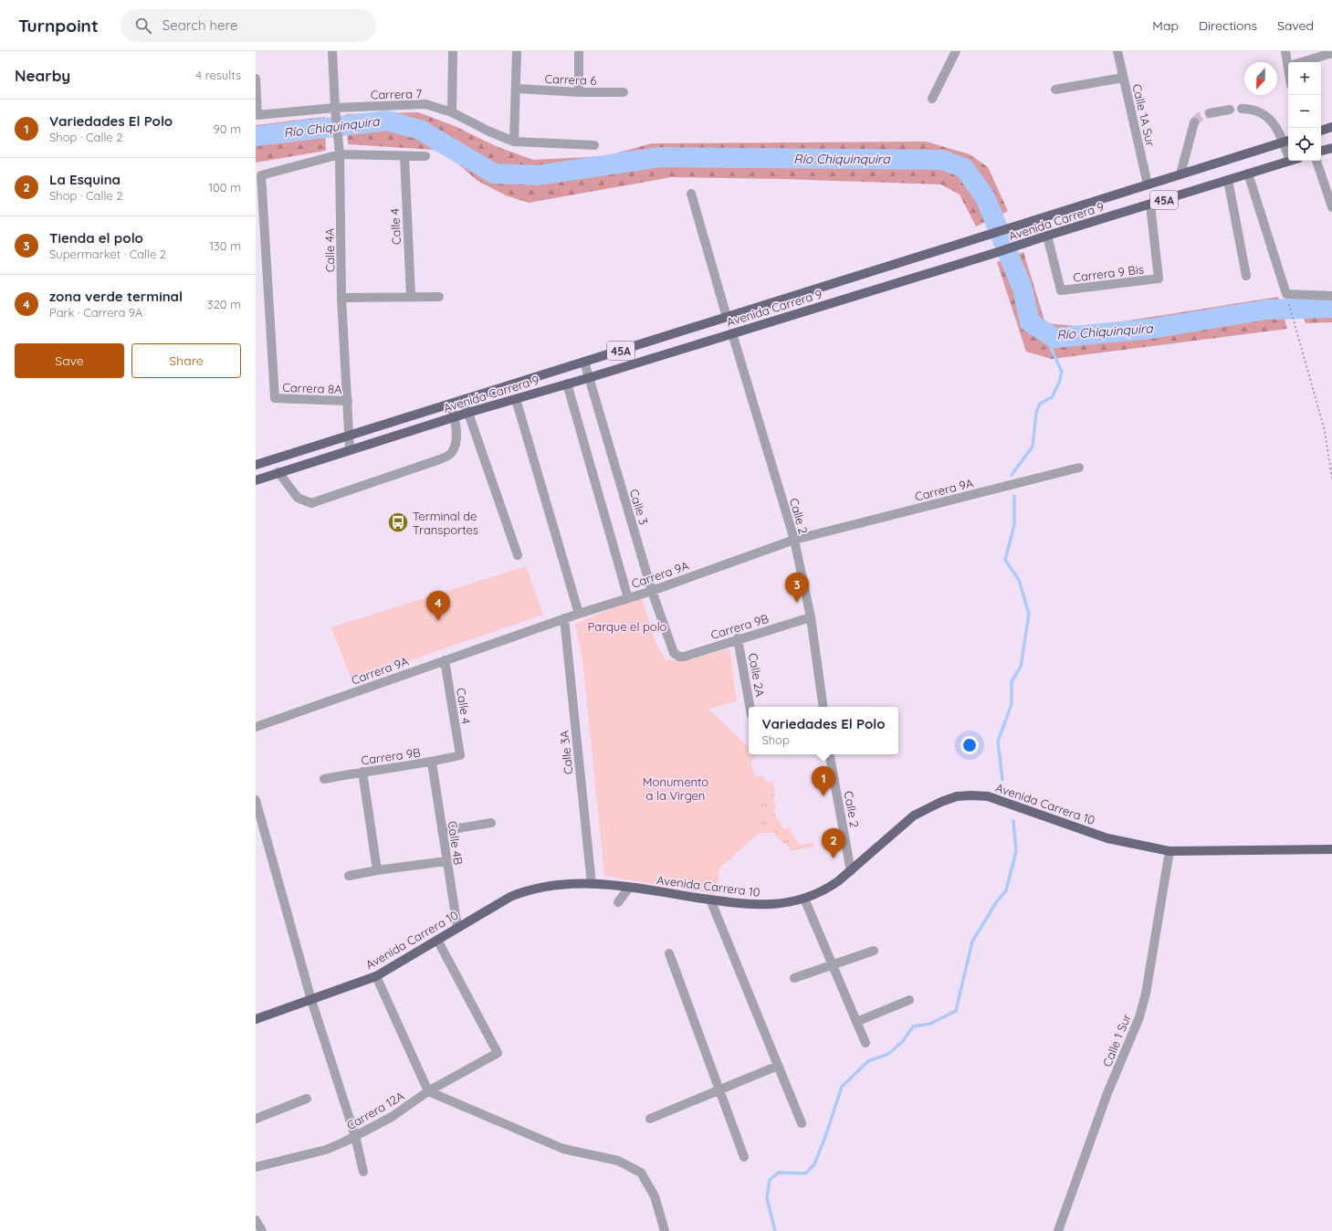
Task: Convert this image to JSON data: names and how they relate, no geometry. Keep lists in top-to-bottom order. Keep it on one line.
{"streets":{"main road":["45A","Avenida Carrera 9","Avenida Carrera 10"],"street":["Carrera 6","Carrera 7","Calle 1A Sur","Calle 4","Calle 4A","Carrera 9 Bis","Carrera 8A","Carrera 9A","Calle 3","Calle 2","Carrera 9B","Calle 2A","Calle 3A","Calle 4B","Calle 1 Sur","Carrera 12A"]},"crossings":[["Carrera 7","Calle 4A"],["Calle 1A Sur","Avenida Carrera 9"],["Avenida Carrera 9","Calle 4A"],["Avenida Carrera 9","Carrera 9 Bis"],["Avenida Carrera 9","Calle 3"],["Avenida Carrera 9","Calle 2"],["Calle 4","Carrera 9A"],["Calle 4","Carrera 9B"],["Calle 4A","Carrera 8A"],["Carrera 9A","Calle 3"],["Carrera 9A","Calle 2"],["Carrera 9A","Calle 3A"],["Calle 3","Carrera 9B"],["Calle 2","Carrera 9B"],["Calle 2","Avenida Carrera 10"],["Carrera 9B","Calle 2A"],["Carrera 9B","Calle 4B"],["Calle 3A","Avenida Carrera 10"],["Avenida Carrera 10","Calle 4B"],["Avenida Carrera 10","Calle 1 Sur"],["Avenida Carrera 10","Carrera 12A"]],"water":["Río Chiquinquira"],"parks":["Parque el polo","Monumento a la Virgen"],"places":{"bus stop":["Terminal de Transportes"]},"north":"bottom","page":{"header":"Turnpoint","search":"Search here","nav":["Map","Directions","Saved"],"heading":["Nearby","4 results"],"map_buttons":["+","−"],"list":[{"mark":"1","name":"Variedades El Polo","note":"Shop · Calle 2","value":"90 m"},{"mark":"2","name":"La Esquina","note":"Shop · Calle 2","value":"100 m"},{"mark":"3","name":"Tienda el polo","note":"Supermarket · Calle 2","value":"130 m"},{"mark":"4","name":"zona verde terminal","note":"Park · Carrera 9A","value":"320 m"}],"buttons":["Save","Share"],"pins":["3","4","1","2"],"popup":["Variedades El Polo","Shop"]}}
